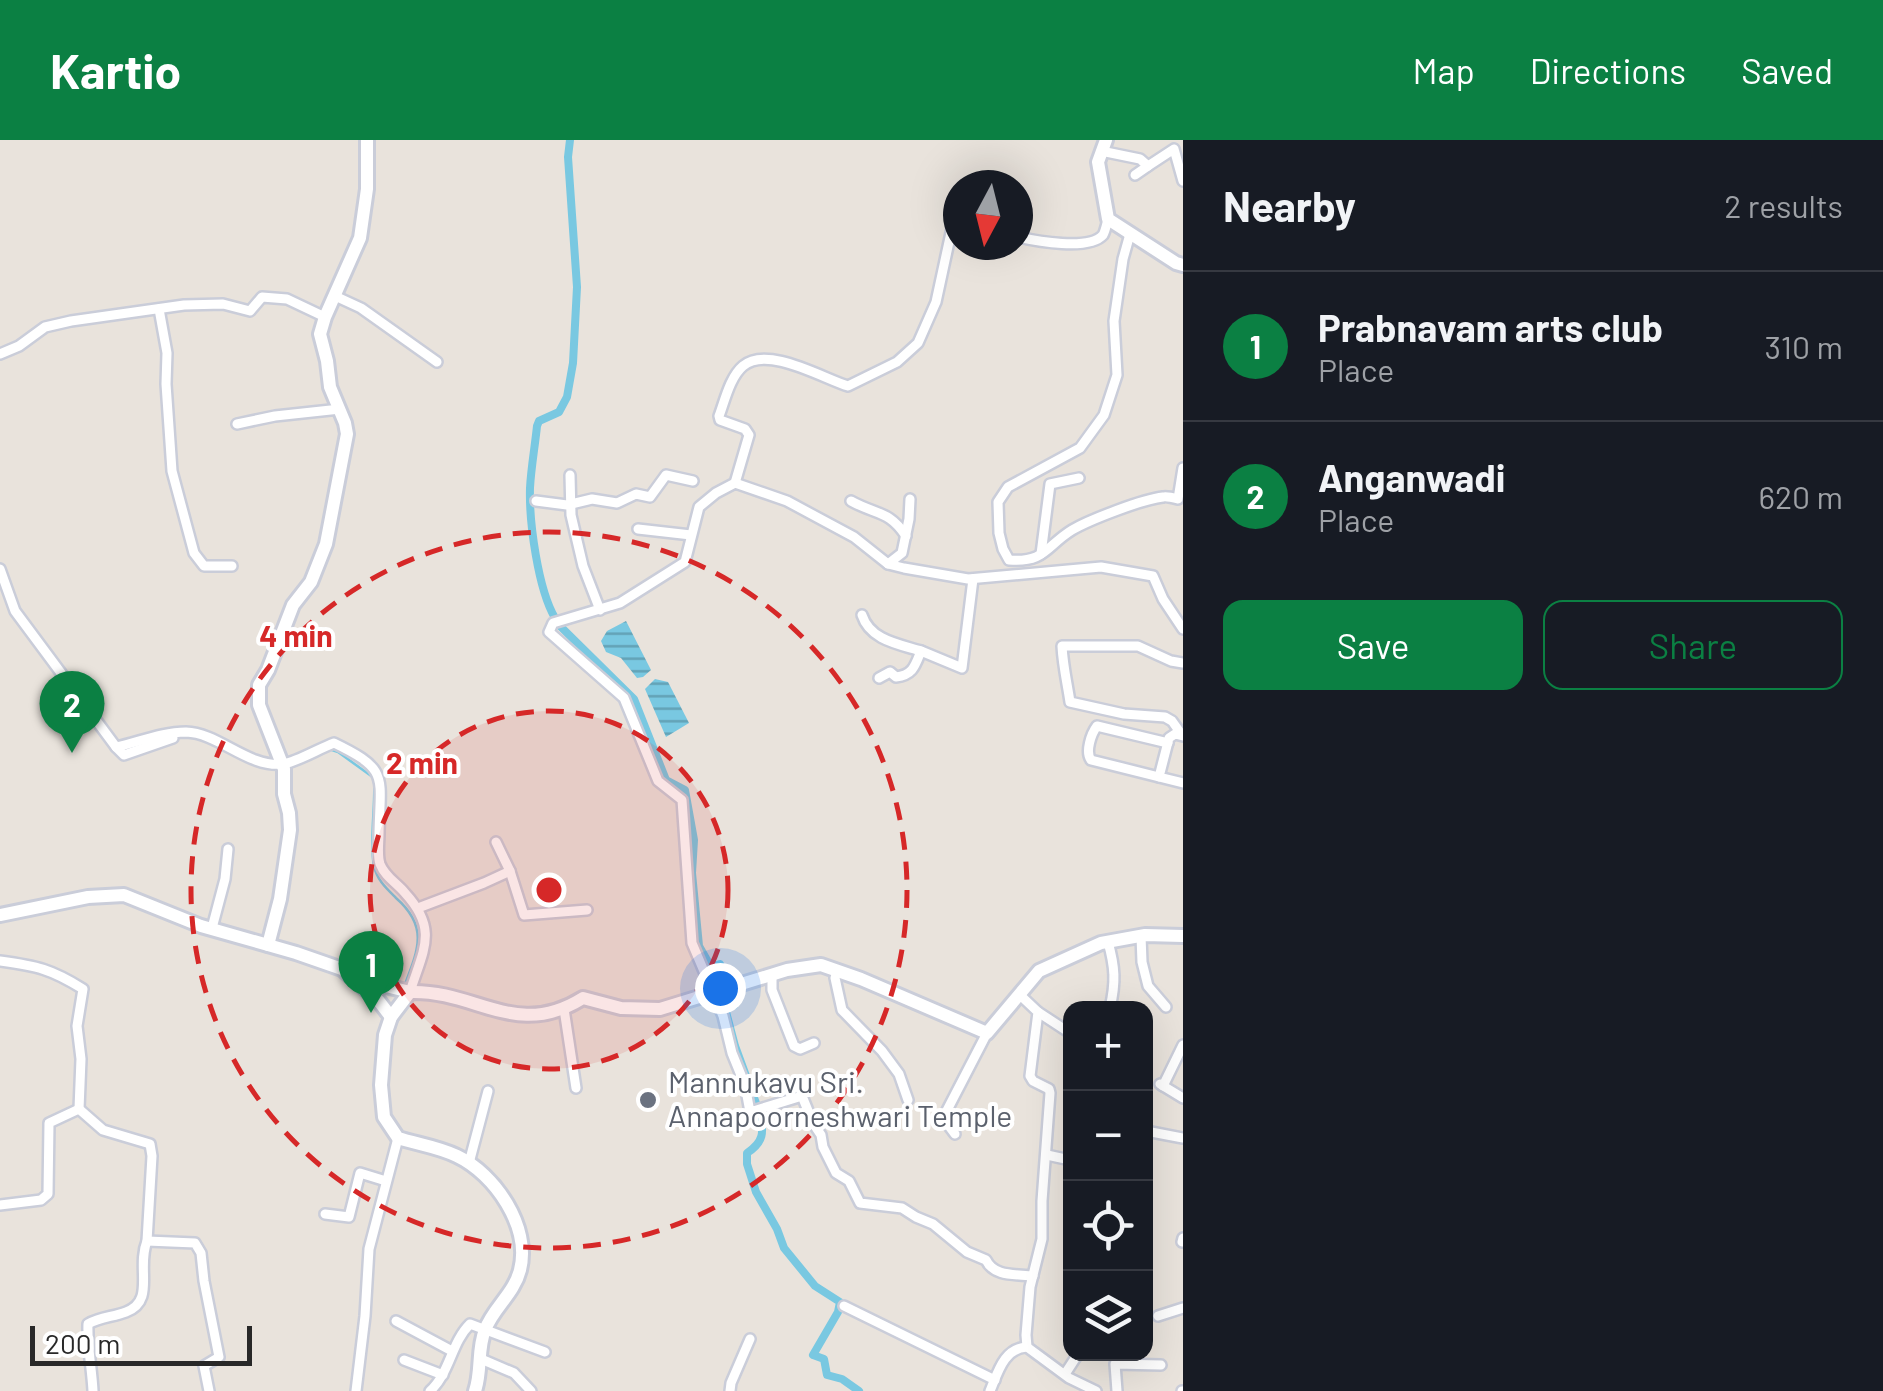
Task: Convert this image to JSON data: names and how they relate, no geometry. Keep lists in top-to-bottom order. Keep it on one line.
{"places":["Mannukavu Sri. Annapoorneshwari Temple"],"scale_bar":"200 m","north":"bottom","page":{"header":"Kartio","nav":["Map","Directions","Saved"],"heading":["Nearby","2 results"],"list":[{"mark":"1","name":"Prabnavam arts club","note":"Place","value":"310 m"},{"mark":"2","name":"Anganwadi","note":"Place","value":"620 m"}],"buttons":["Save","Share"],"pins":["2","1"],"map_buttons":["+","−"],"scale":"200 m"},"rings":["4 min","2 min"]}
